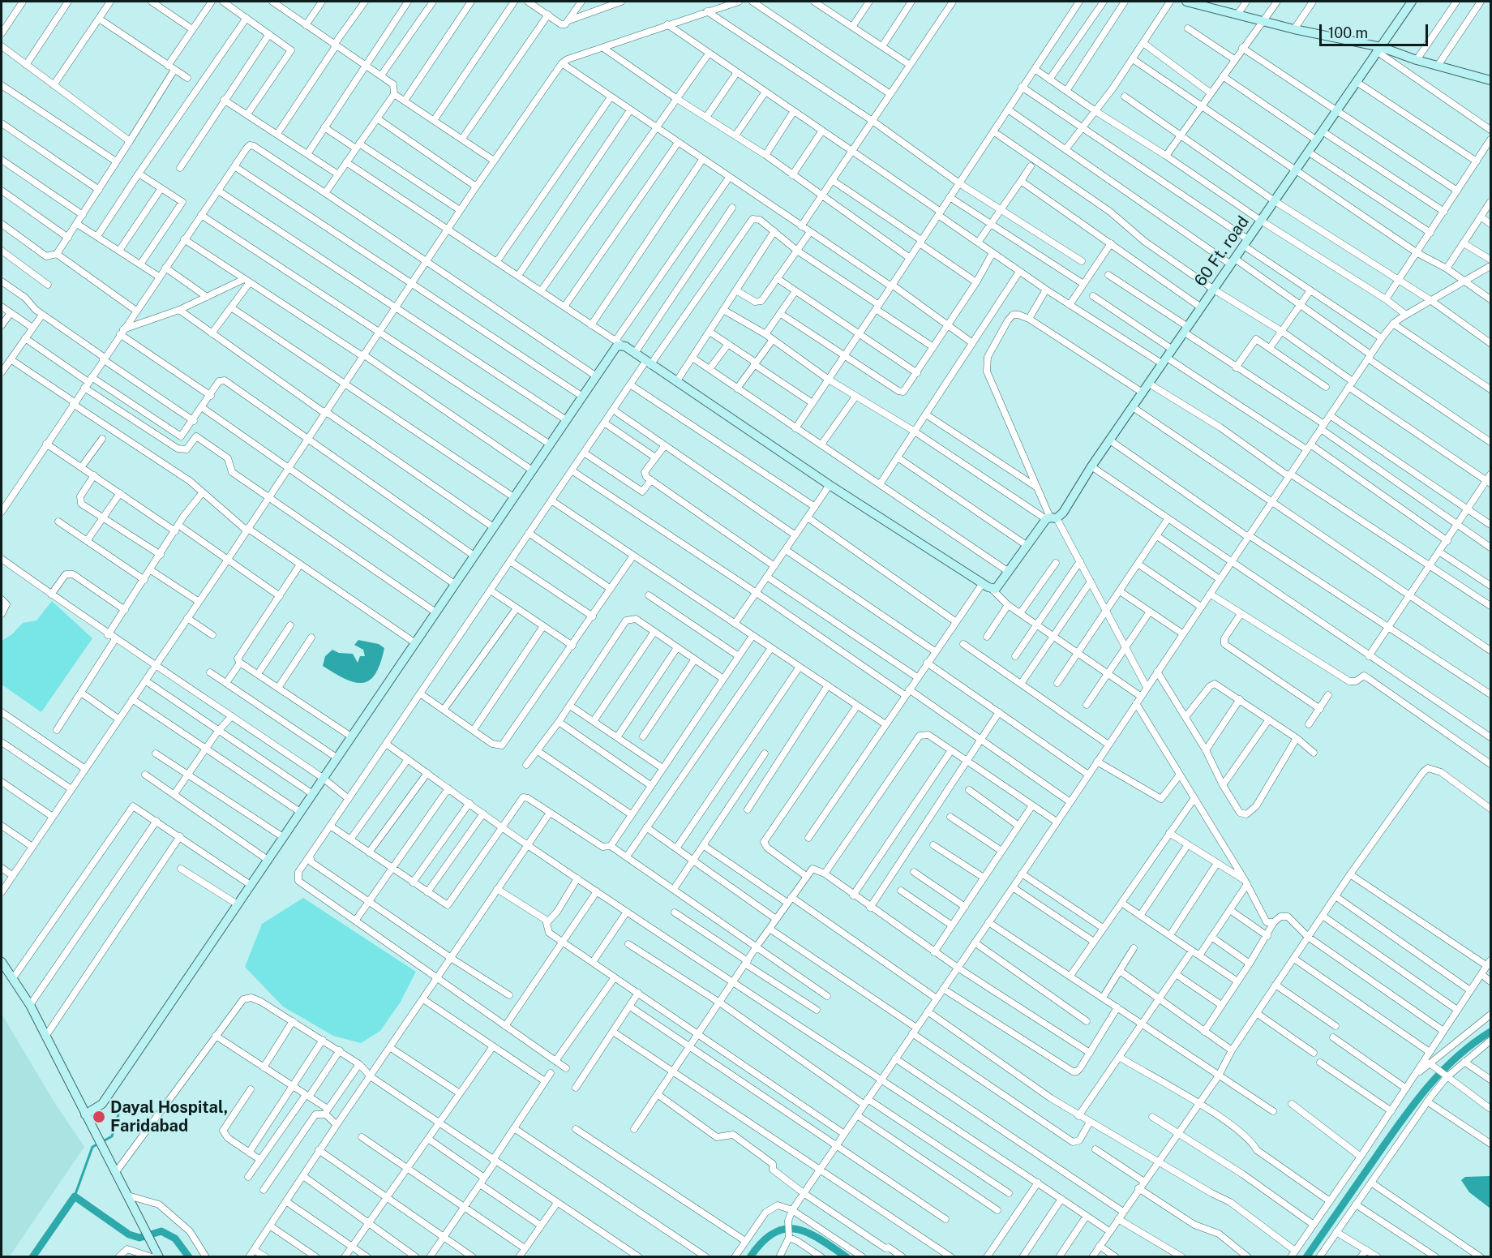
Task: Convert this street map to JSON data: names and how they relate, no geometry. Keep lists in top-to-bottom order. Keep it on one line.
{"streets":{"street":["60 Ft. road"]},"places":["Dayal Hospital, Faridabad"],"scale_bar":"100 m"}
